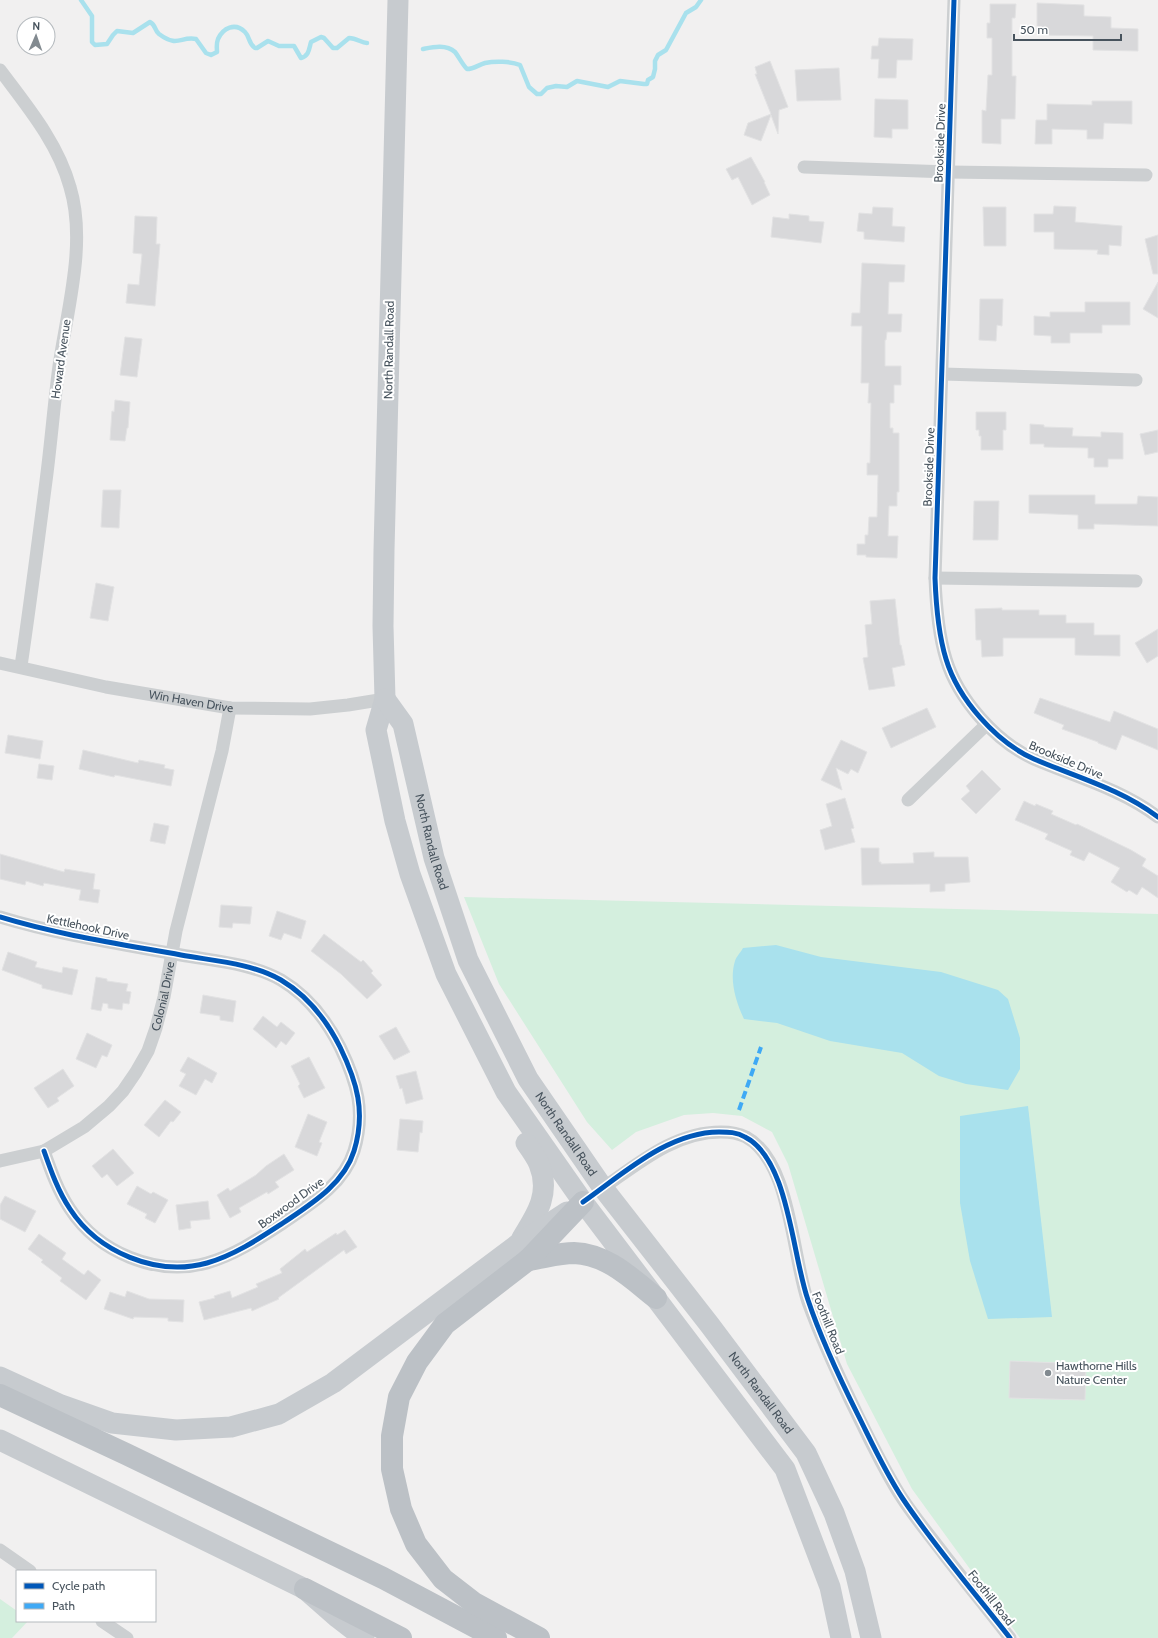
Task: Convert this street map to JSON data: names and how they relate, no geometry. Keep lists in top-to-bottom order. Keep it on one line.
{"streets":{"main road":["North Randall Road"],"street":["Brookside Drive","Howard Avenue","Win Haven Drive","Kettlehook Drive","Colonial Drive","Boxwood Drive","Foothill Road"]},"crossings":[["North Randall Road","Win Haven Drive"],["North Randall Road","Foothill Road"],["Howard Avenue","Win Haven Drive"],["Win Haven Drive","Colonial Drive"],["Kettlehook Drive","Colonial Drive"],["Kettlehook Drive","Boxwood Drive"],["Colonial Drive","Boxwood Drive"]],"places":["Hawthorne Hills Nature Center"],"legend":["Cycle path","Path"],"scale_bar":"50 m","north":"top"}
